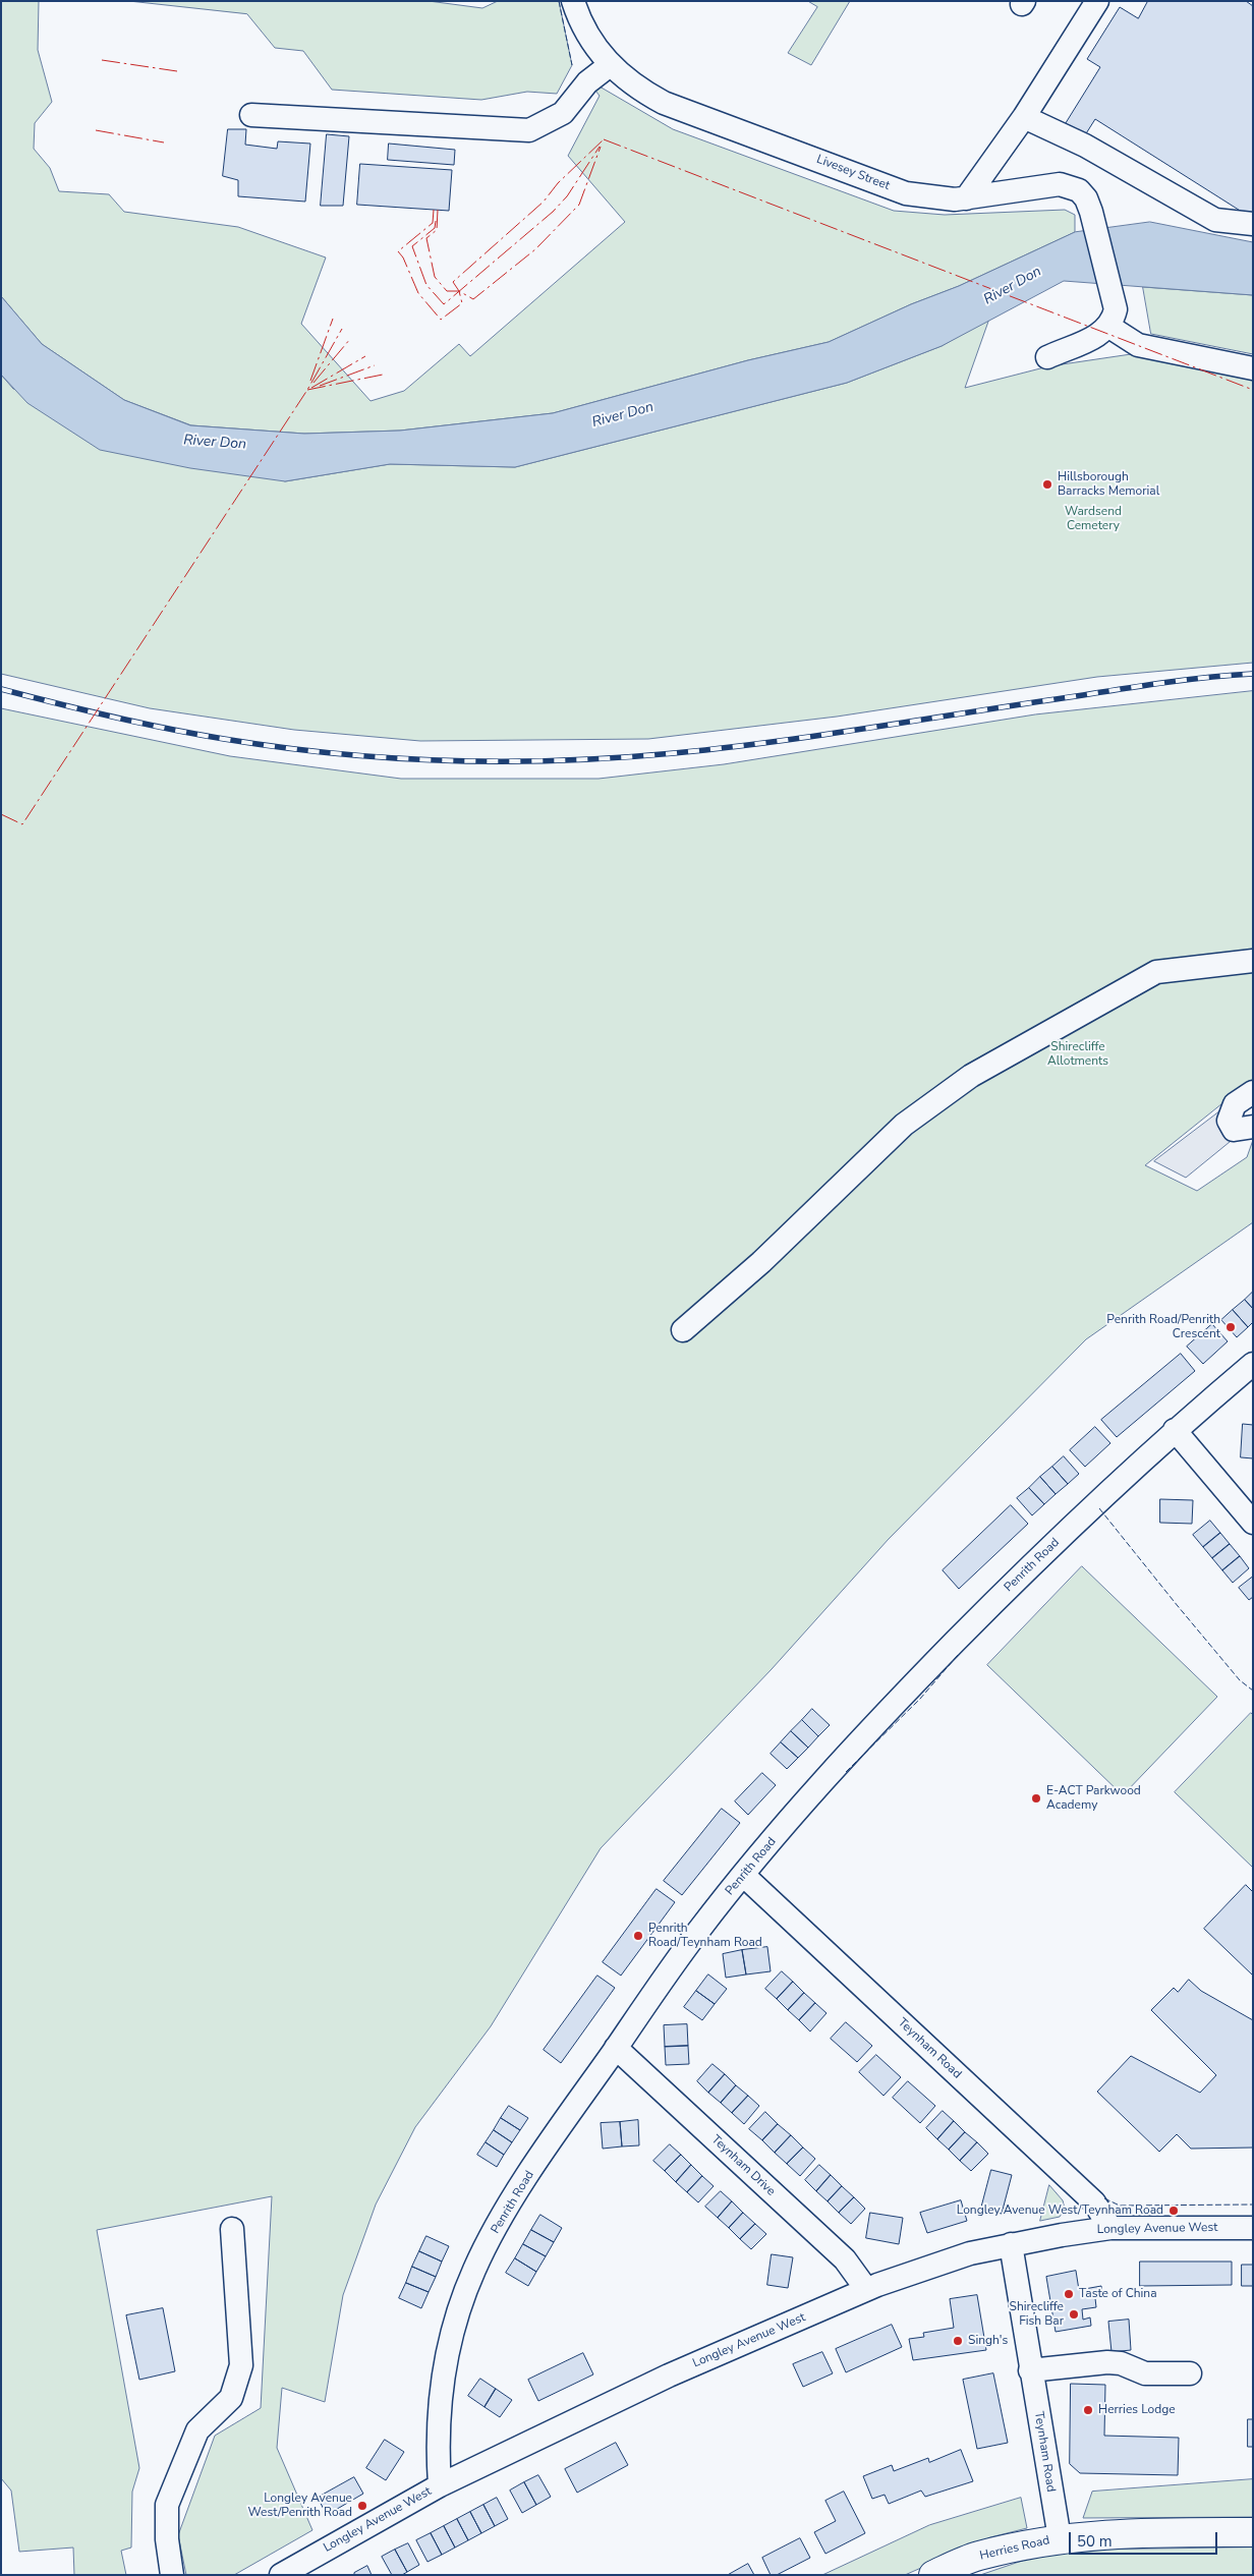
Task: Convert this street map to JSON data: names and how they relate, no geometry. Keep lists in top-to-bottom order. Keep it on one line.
{"streets":{"main road":["Herries Road"],"street":["Livesey Street","Penrith Road","Teynham Road","Teynham Drive","Longley Avenue West"]},"crossings":[["Penrith Road","Teynham Road"],["Penrith Road","Teynham Drive"],["Penrith Road","Longley Avenue West"],["Teynham Road","Longley Avenue West"],["Teynham Road","Herries Road"],["Teynham Drive","Longley Avenue West"]],"water":["River Don"],"parks":["Wardsend Cemetery","Shirecliffe Allotments"],"places":["Hillsborough Barracks Memorial","Penrith Road/Penrith Crescent","E-ACT Parkwood Academy","Penrith Road/Teynham Road","Longley Avenue West/Teynham Road","Taste of China","Shirecliffe Fish Bar","Singh's","Herries Lodge","Longley Avenue West/Penrith Road"],"scale_bar":"50 m"}
